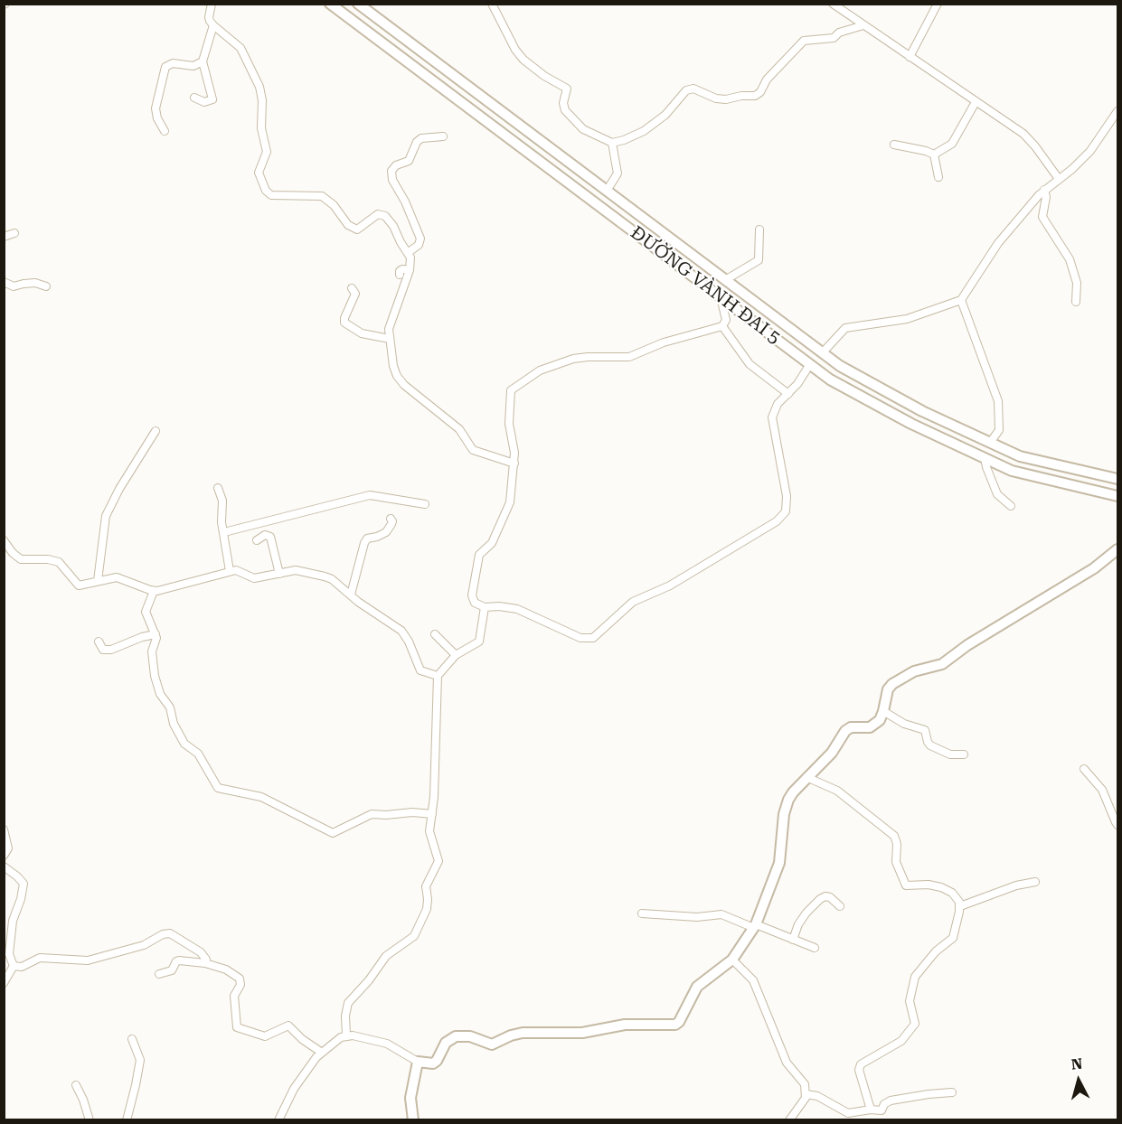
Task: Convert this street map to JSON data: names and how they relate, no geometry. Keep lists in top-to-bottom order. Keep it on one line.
{"streets":{"main road":["ĐƯỜNG VÀNH ĐAI 5"]},"north":"top"}
